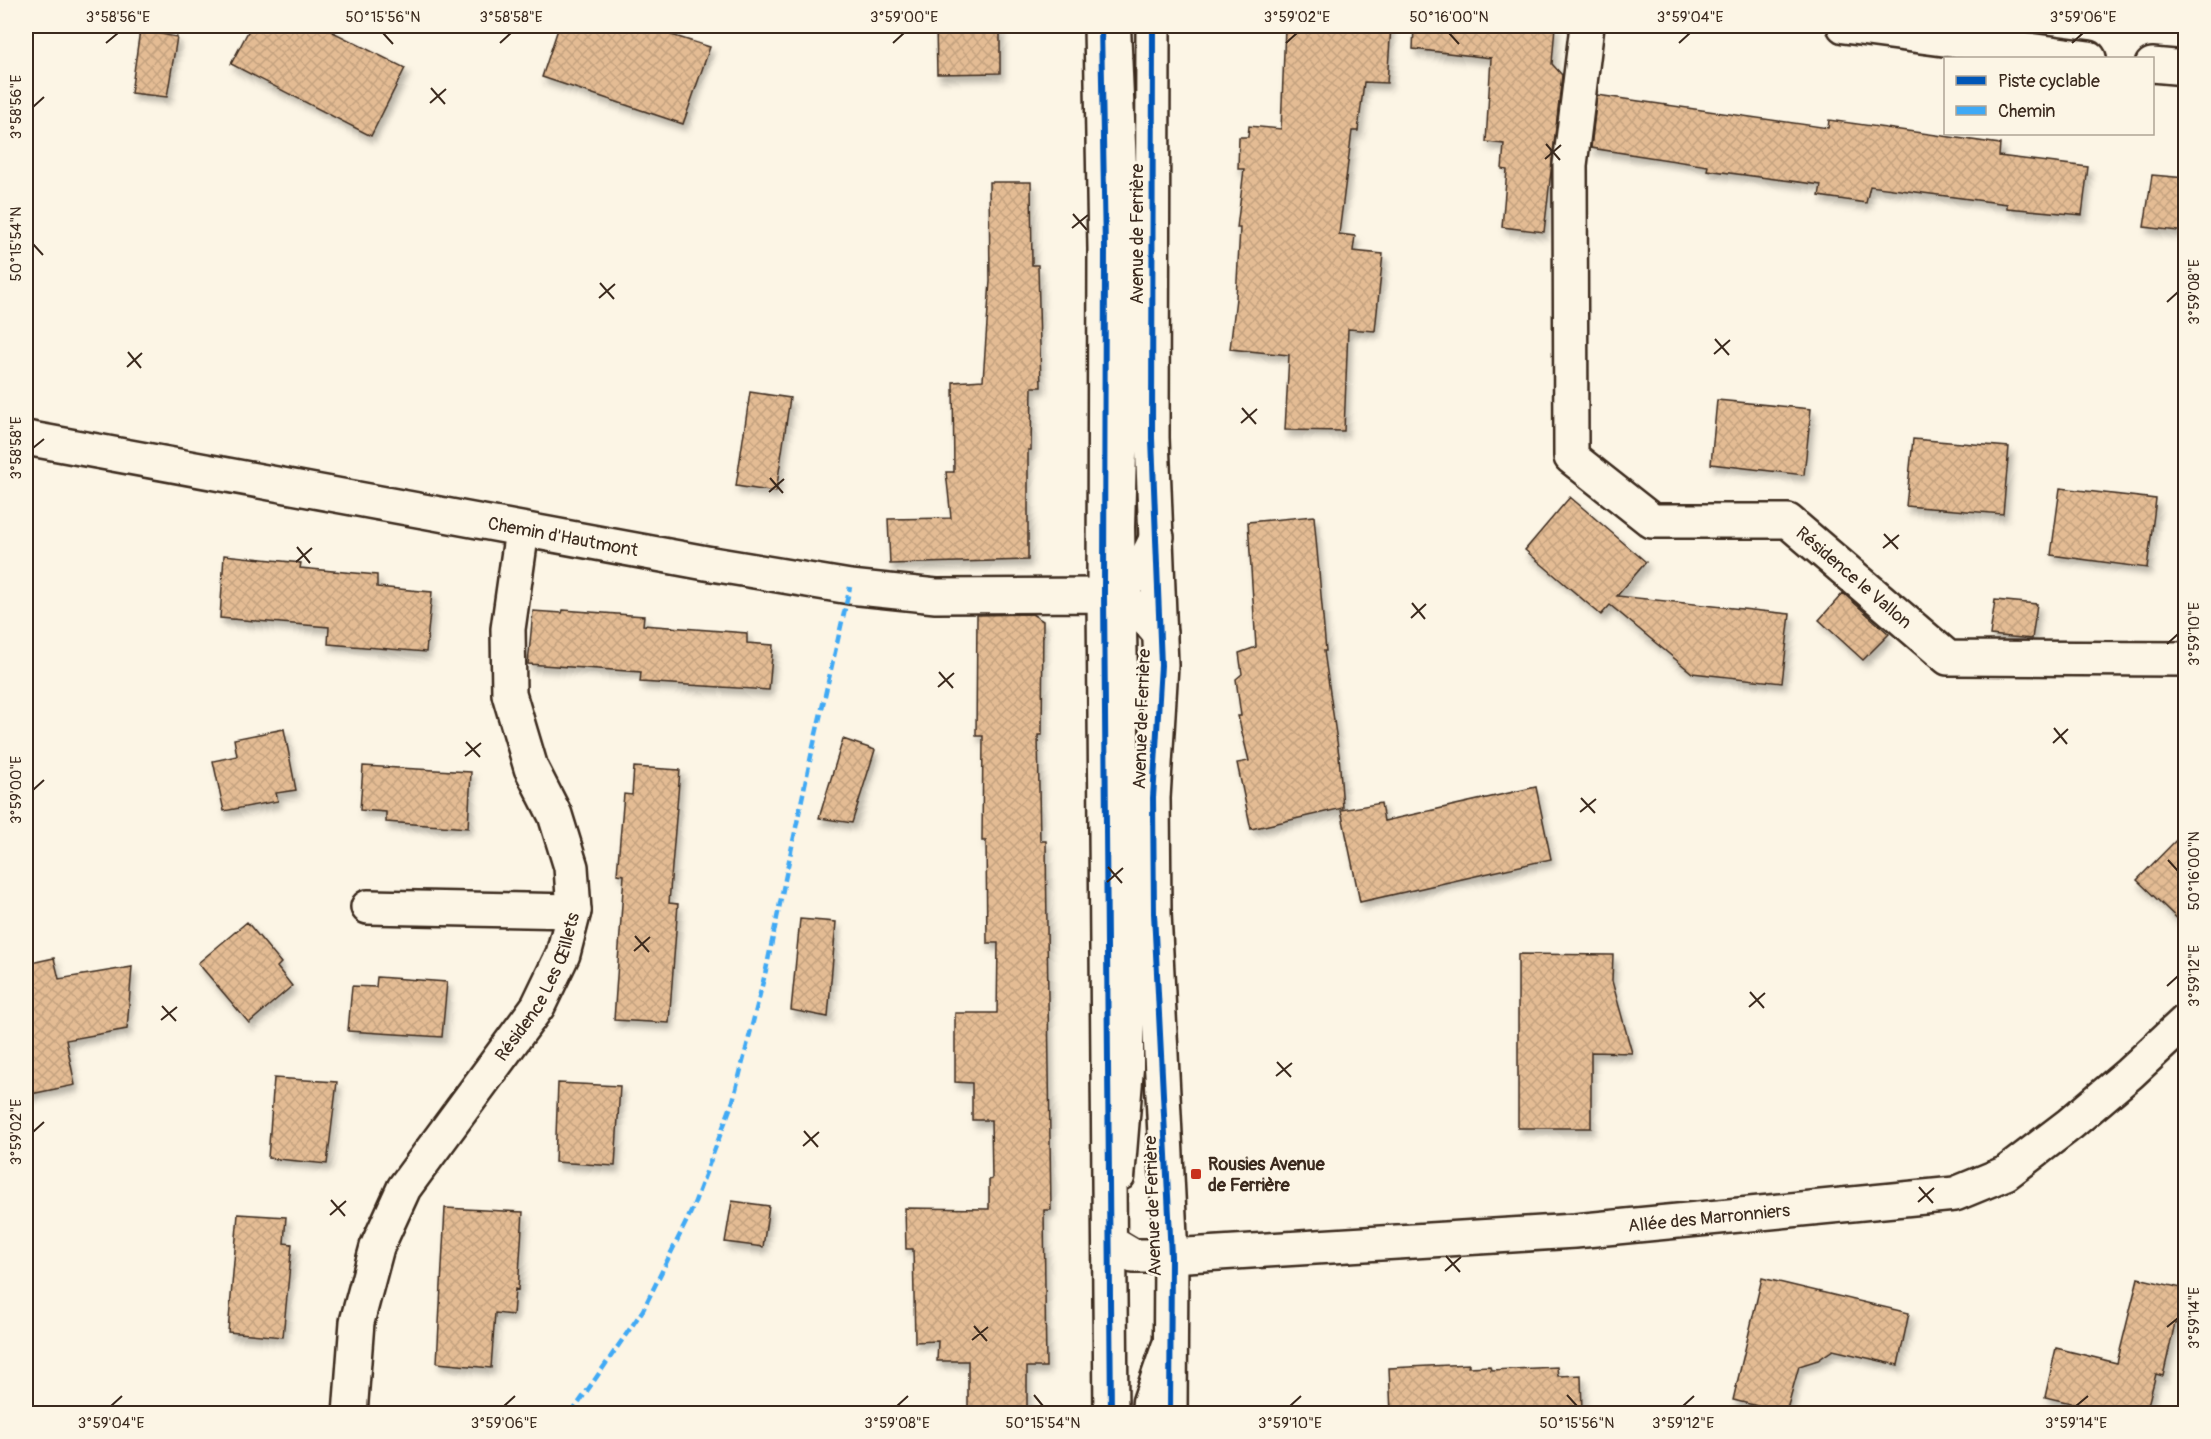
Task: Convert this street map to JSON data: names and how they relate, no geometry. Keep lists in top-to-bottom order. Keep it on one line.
{"streets":{"street":["Avenue de Ferrière","Chemin d'Hautmont","Résidence le Vallon","Résidence Les Œillets","Allée des Marronniers"]},"crossings":[["Avenue de Ferrière","Chemin d'Hautmont"],["Avenue de Ferrière","Allée des Marronniers"],["Chemin d'Hautmont","Résidence Les Œillets"]],"places":{"transit":["Rousies Avenue de Ferrière"]},"legend":["Piste cyclable","Chemin"],"coordinates":["3°58'56\"E","50°15'56\"N","3°58'58\"E","3°59'00\"E","3°59'02\"E","50°16'00\"N","3°59'04\"E","3°59'06\"E","50°15'54\"N","3°59'08\"E","3°59'10\"E","3°59'12\"E","3°59'14\"E"]}
